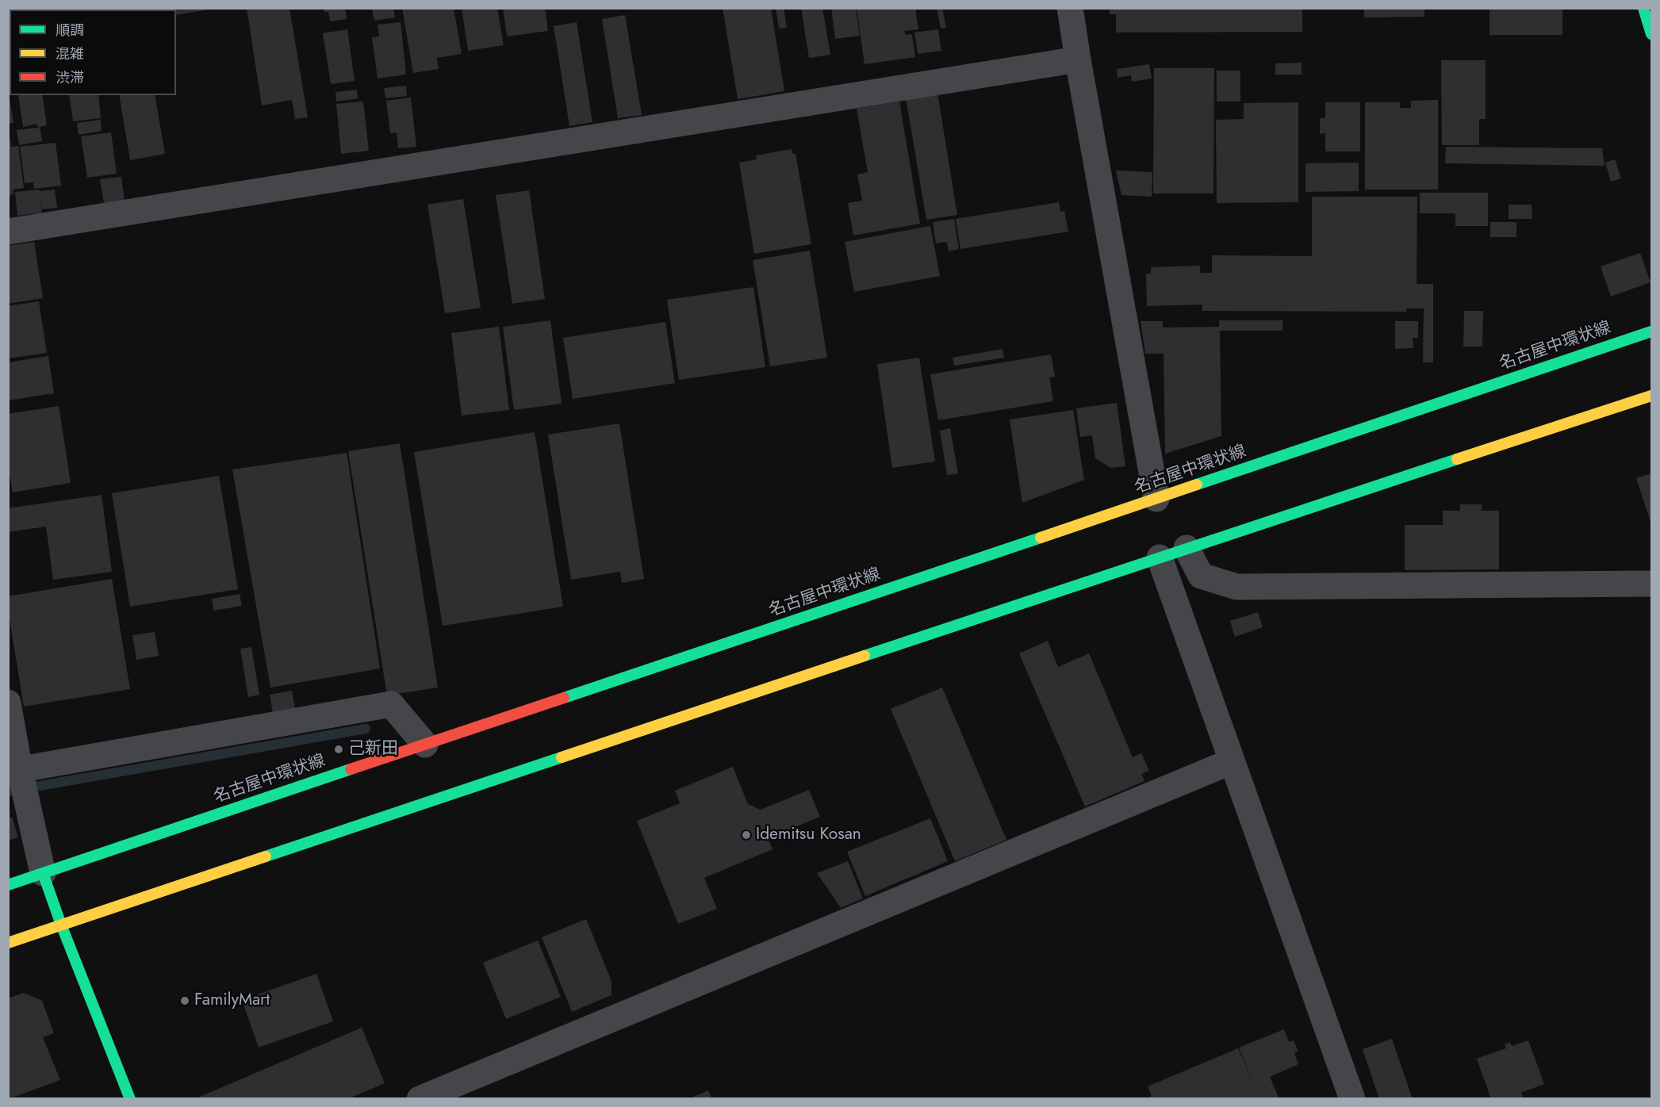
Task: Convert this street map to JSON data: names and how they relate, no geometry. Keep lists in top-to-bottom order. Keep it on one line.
{"streets":{"main road":["名古屋中環状線"]},"places":["己新田","Idemitsu Kosan","FamilyMart"],"legend":["順調","混雑","渋滞"]}
